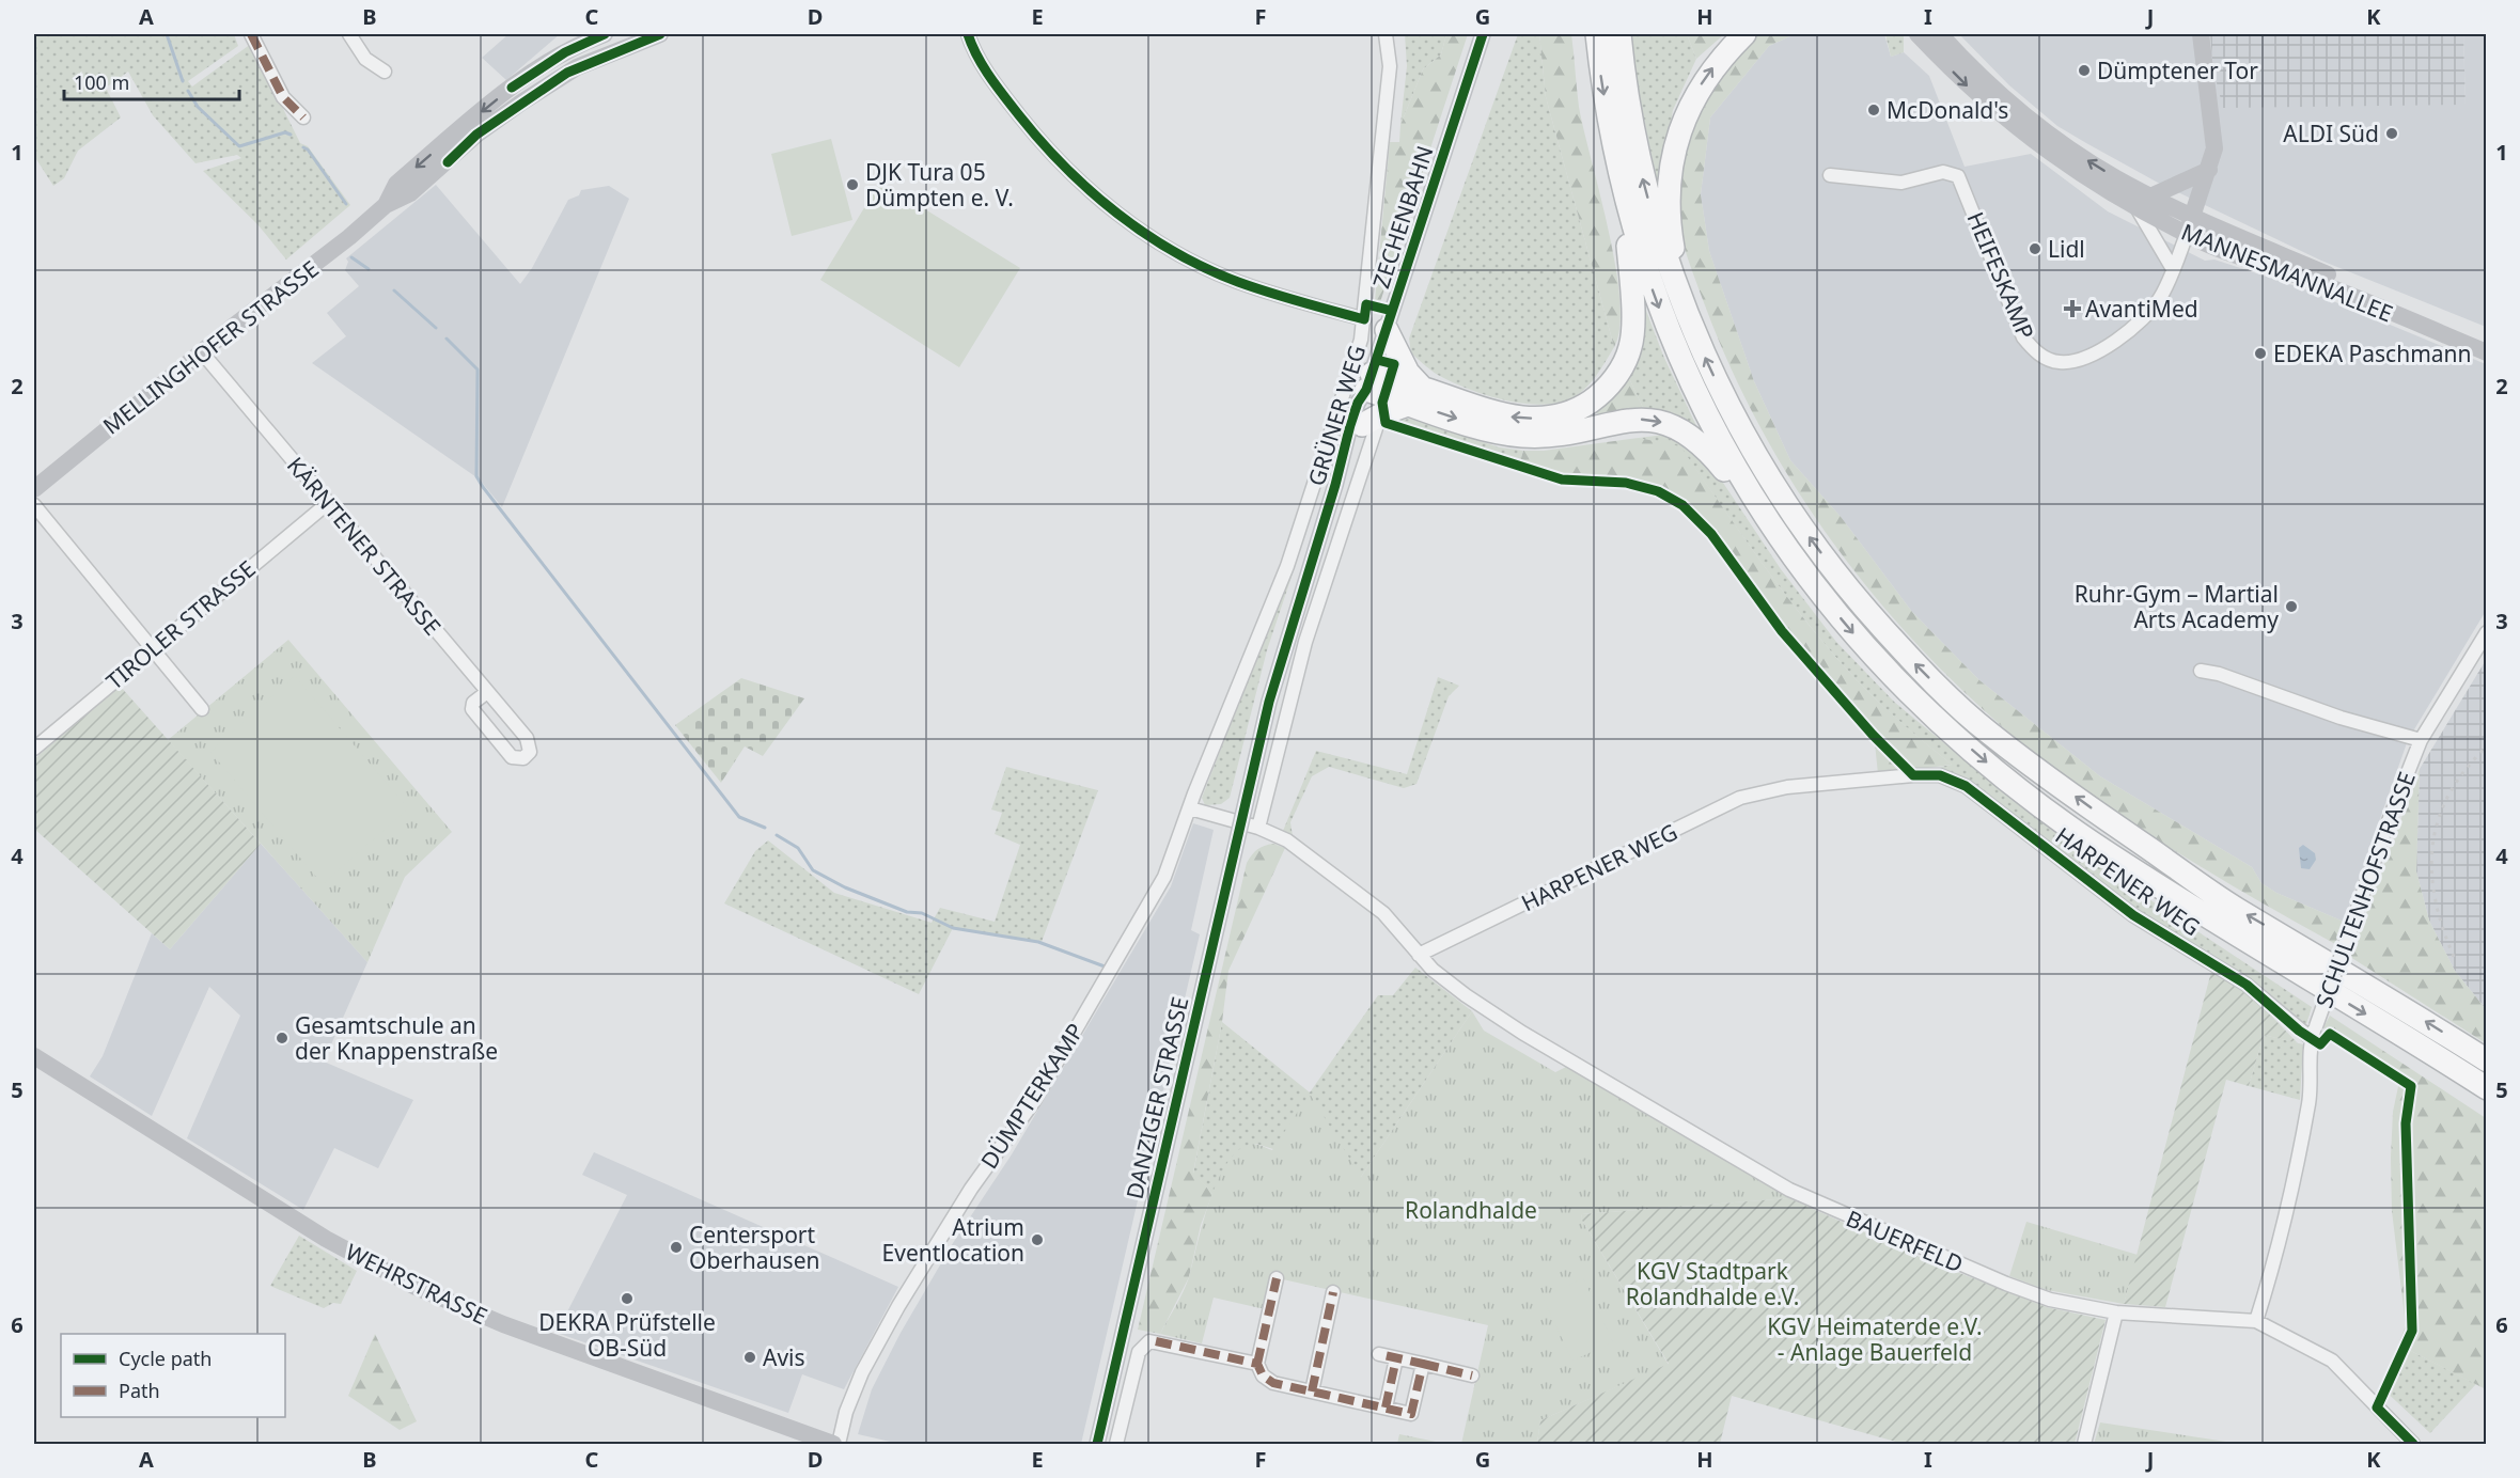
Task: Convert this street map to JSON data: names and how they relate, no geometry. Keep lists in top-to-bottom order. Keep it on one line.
{"streets":{"main road":["ZECHENBAHN","MANNESMANNALLEE","HEIFESKAMP","MELLINGHOFER STRASSE","DANZIGER STRASSE","WEHRSTRASSE"],"street":["GRÜNER WEG","KÄRNTENER STRASSE","TIROLER STRASSE","HARPENER WEG","SCHULTENHOFSTRASSE","DÜMPTERKAMP","BAUERFELD"]},"crossings":[["ZECHENBAHN","DANZIGER STRASSE"],["ZECHENBAHN","BAUERFELD"],["MANNESMANNALLEE","HEIFESKAMP"],["MELLINGHOFER STRASSE","KÄRNTENER STRASSE"],["GRÜNER WEG","DÜMPTERKAMP"],["KÄRNTENER STRASSE","TIROLER STRASSE"],["HARPENER WEG","SCHULTENHOFSTRASSE"],["HARPENER WEG","BAUERFELD"],["SCHULTENHOFSTRASSE","BAUERFELD"],["DÜMPTERKAMP","BAUERFELD"],["DANZIGER STRASSE","BAUERFELD"]],"parks":["Rolandhalde","KGV Stadtpark Rolandhalde e.V.","KGV Heimaterde e.V. - Anlage Bauerfeld"],"places":{"other":["Dümptener Tor","McDonald's","ALDI Süd","DJK Tura 05 Dümpten e. V.","Lidl","EDEKA Paschmann","Ruhr-Gym – Martial Arts Academy","Gesamtschule an der Knappenstraße","Atrium Eventlocation","Centersport Oberhausen","DEKRA Prüfstelle OB-Süd","Avis"],"health":["AvantiMed"]},"legend":["Cycle path","Path"],"scale_bar":"100 m","grid":{"columns":["A","B","C","D","E","F","G","H","I","J","K"],"rows":["1","2","3","4","5","6"]}}
